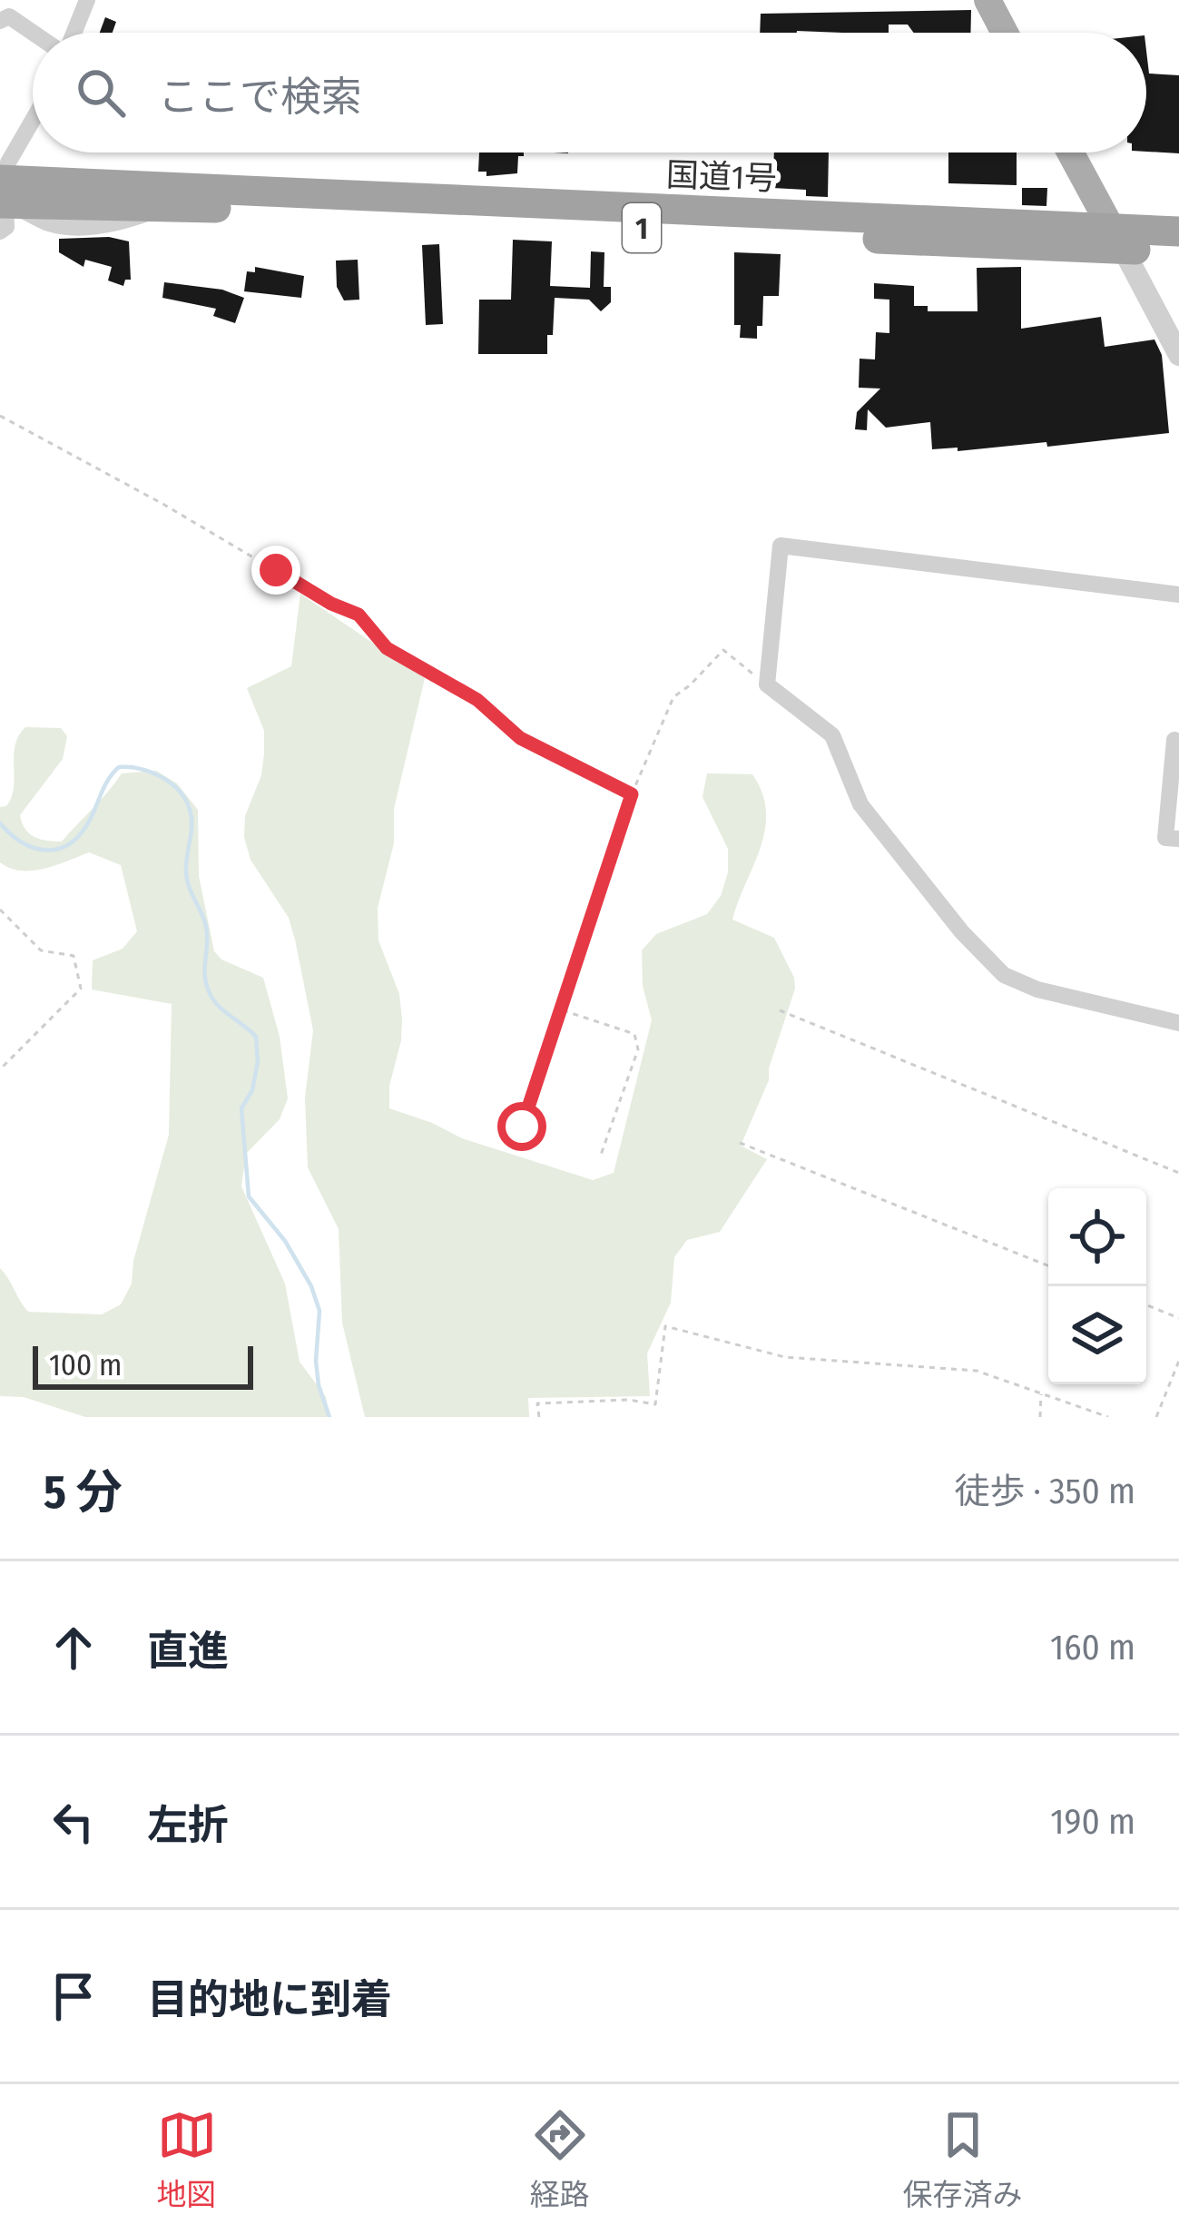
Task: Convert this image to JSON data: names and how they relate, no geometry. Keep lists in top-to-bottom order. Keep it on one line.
{"streets":{"highway":["国道1号","1"]},"scale_bar":"100 m","page":{"search":"ここで検索","scale":"100 m","heading":["5 分","徒歩 · 350 m"],"list":[["直進","160 m"],["左折","190 m"],"目的地に到着"],"nav":["地図","経路","保存済み"]}}
